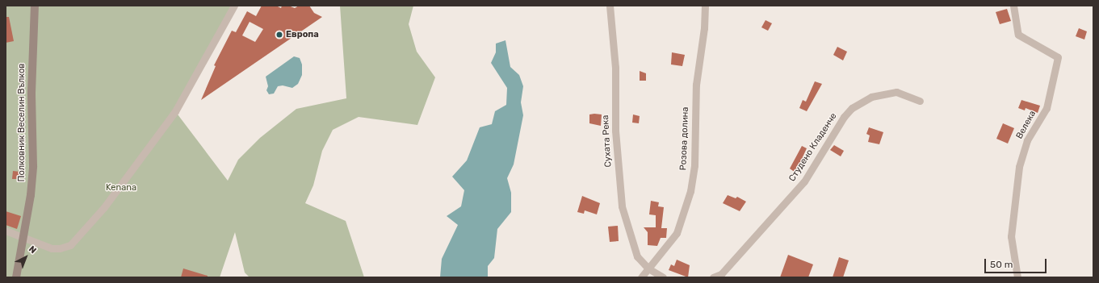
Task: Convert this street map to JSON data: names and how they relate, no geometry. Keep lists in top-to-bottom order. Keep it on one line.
{"streets":{"main road":["Полковник Веселин Вълков"],"street":["Велека","Розова долина","Сухата Река","Студено Кладенче"]},"crossings":[["Розова долина","Сухата Река"]],"parks":["Kenana"],"places":["Европа"],"scale_bar":"50 m","north":"top right"}
